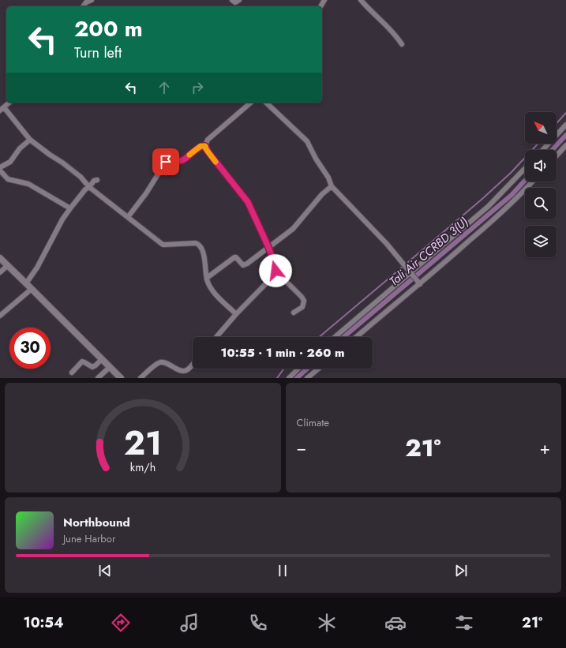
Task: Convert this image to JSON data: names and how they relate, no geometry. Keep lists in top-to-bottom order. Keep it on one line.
{"water":["Tali Air CCRBD 3(U)"],"north":"top left","page":{"turn":["200 m","Turn left"],"limit":"30","trip":"10:55 · 1 min · 260 m","tile":"Climate","heat":["−","21°","+"],"song":["Northbound","June Harbor"],"tabs":["10:54","21°"],"gauge":["21","km/h"]}}
